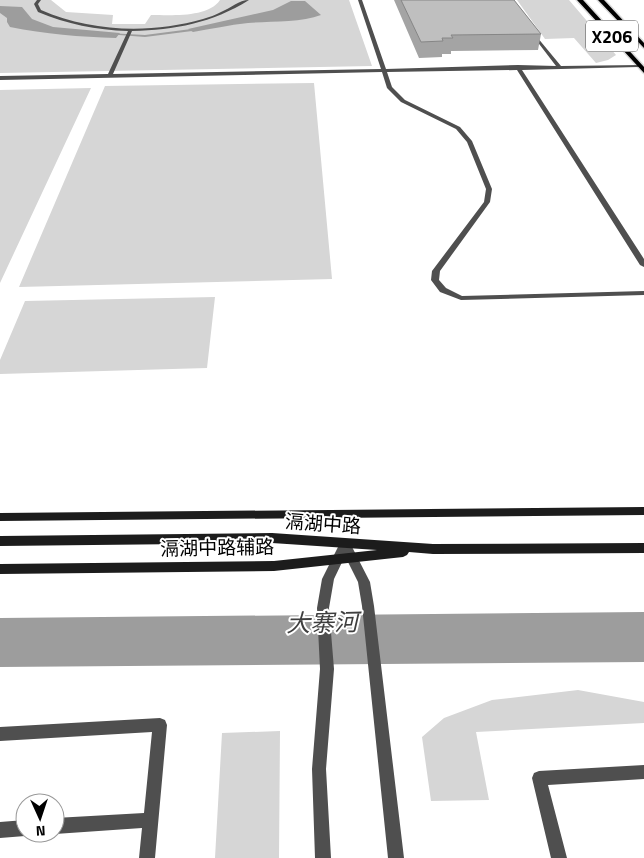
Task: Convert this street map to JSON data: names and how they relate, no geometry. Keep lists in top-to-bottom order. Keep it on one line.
{"streets":{"main road":["X206","滆湖中路","滆湖中路辅路"]},"crossings":[["滆湖中路","滆湖中路辅路"]],"water":["大寨河"],"north":"bottom"}
